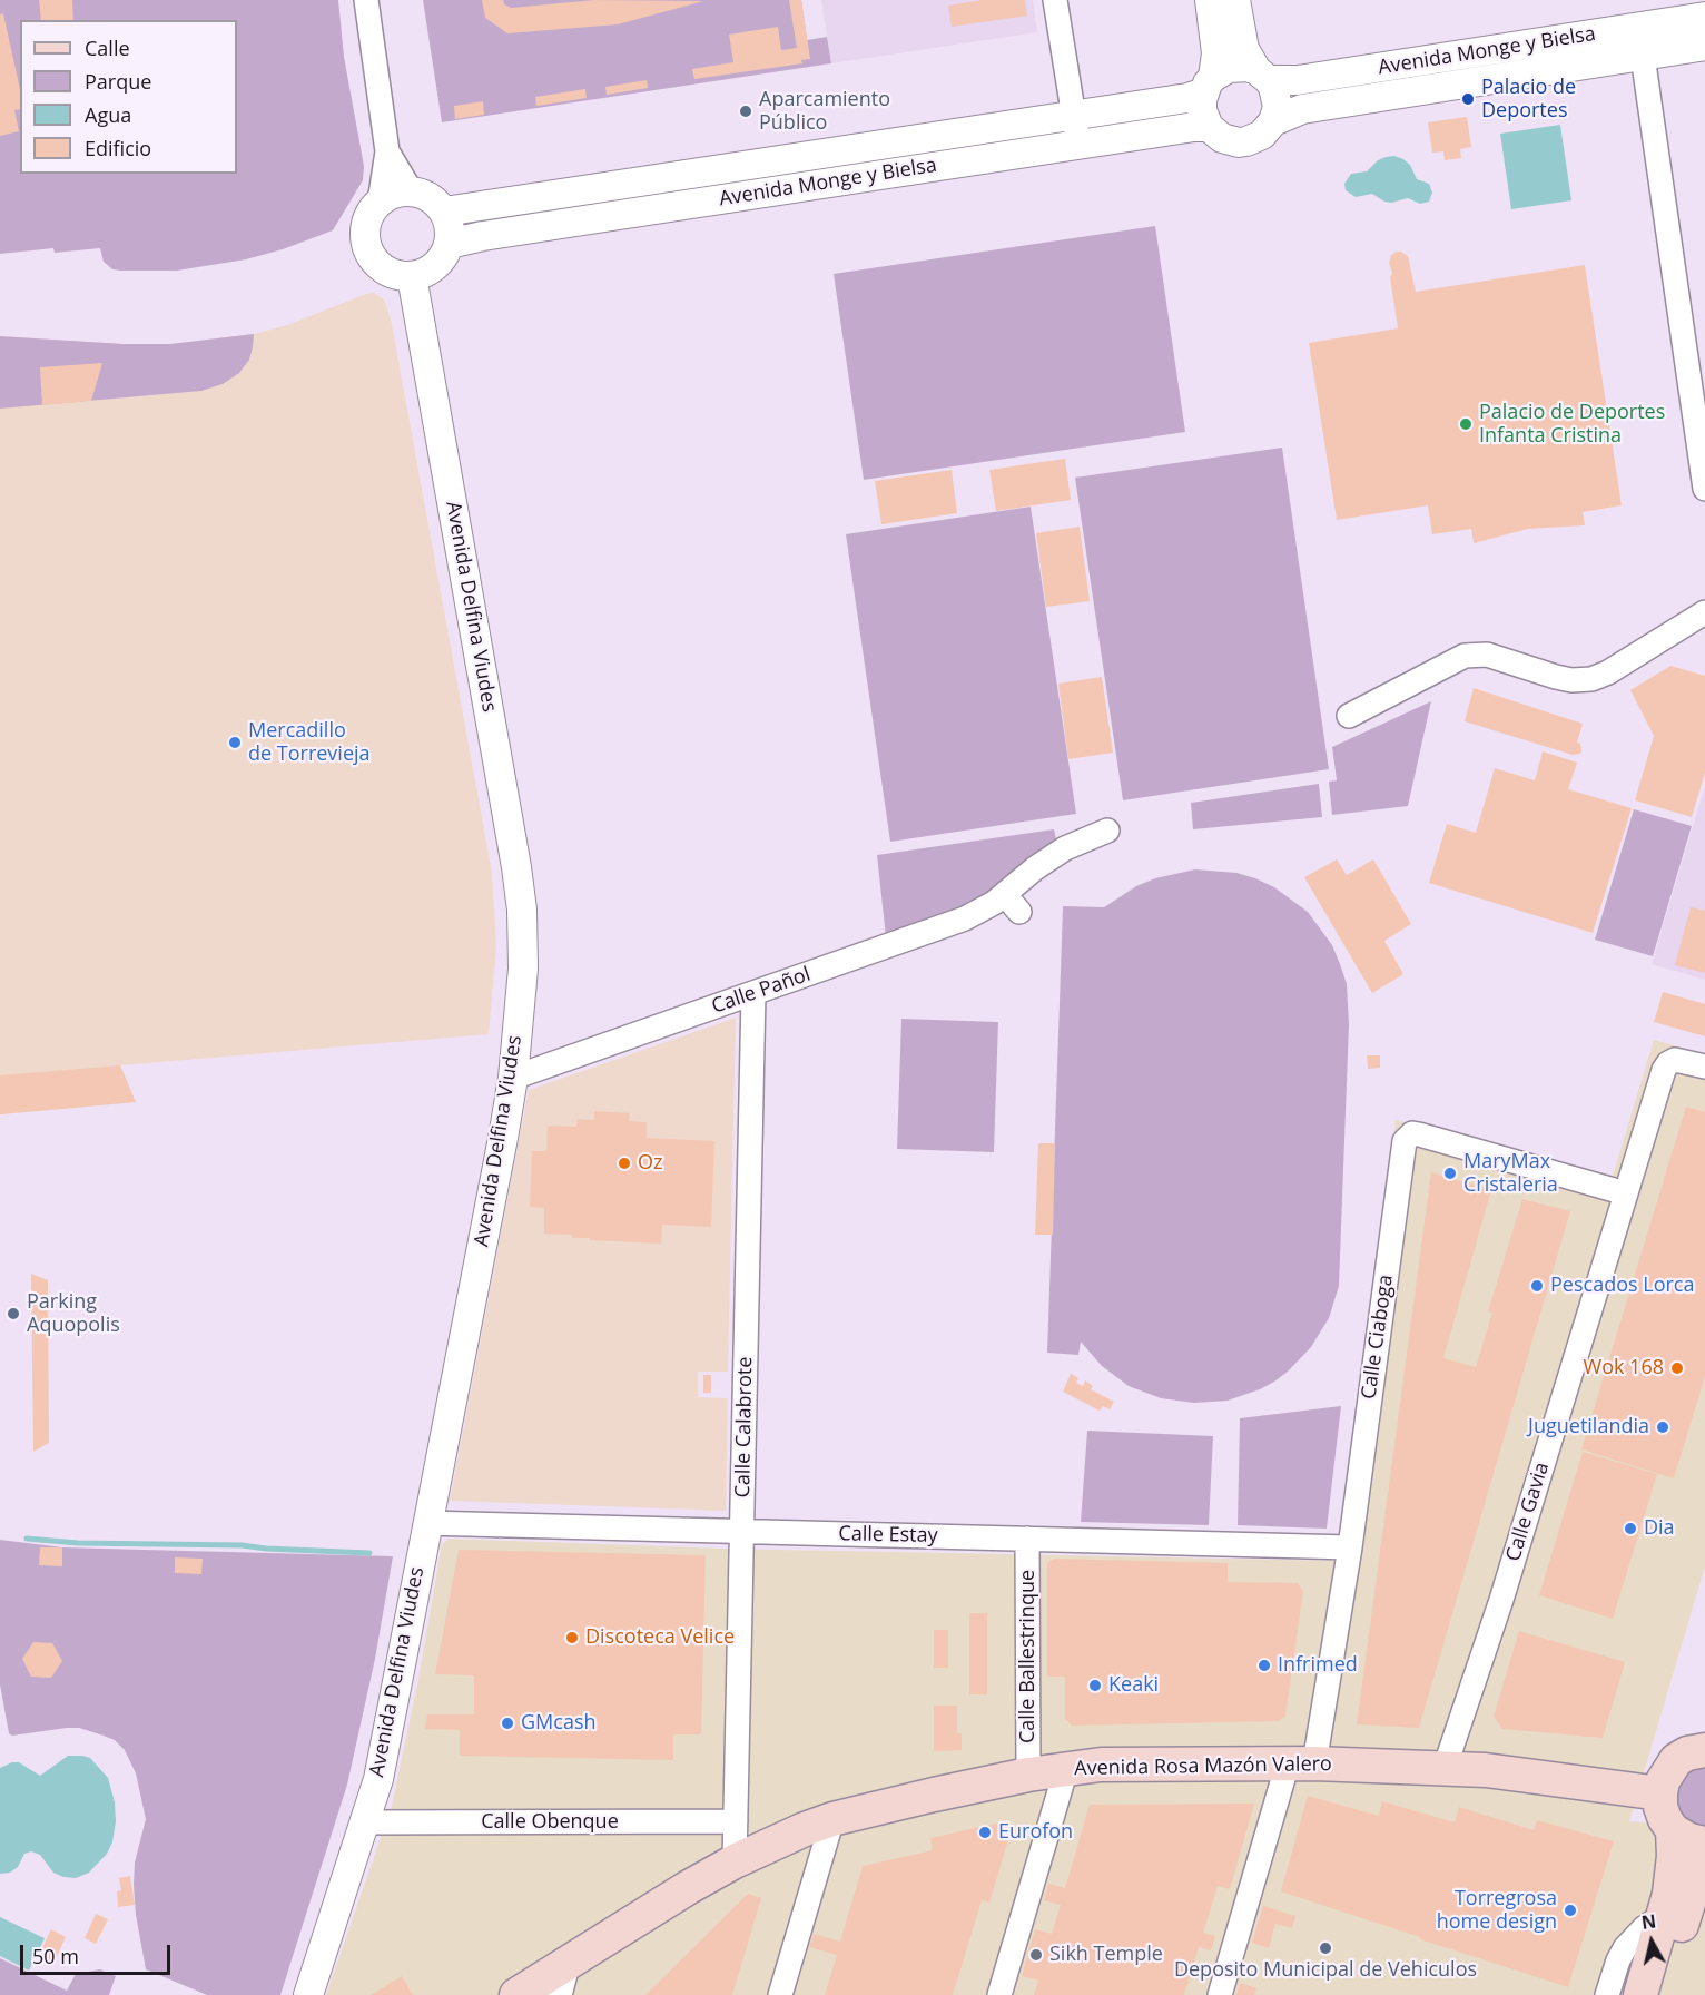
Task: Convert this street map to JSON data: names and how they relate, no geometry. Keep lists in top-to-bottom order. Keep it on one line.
{"streets":{"main road":["Avenida Rosa Mazón Valero"],"street":["Avenida Monge y Bielsa","Avenida Delfina Viudes","Calle Pañol","Calle Ciaboga","Calle Calabrote","Calle Gavia","Calle Estay","Calle Ballestrinque","Calle Obenque"]},"crossings":[["Avenida Monge y Bielsa","Avenida Delfina Viudes"],["Avenida Delfina Viudes","Calle Pañol"],["Avenida Delfina Viudes","Calle Estay"],["Avenida Delfina Viudes","Calle Obenque"],["Calle Pañol","Calle Calabrote"],["Calle Ciaboga","Calle Gavia"],["Calle Ciaboga","Calle Estay"],["Calle Ciaboga","Avenida Rosa Mazón Valero"],["Calle Calabrote","Calle Estay"],["Calle Calabrote","Avenida Rosa Mazón Valero"],["Calle Calabrote","Calle Obenque"],["Calle Gavia","Avenida Rosa Mazón Valero"],["Calle Estay","Calle Ballestrinque"],["Calle Ballestrinque","Avenida Rosa Mazón Valero"]],"places":["Palacio de Deportes","Aparcamiento Público","Palacio de Deportes Infanta Cristina","Mercadillo de Torrevieja","Oz","MaryMax Cristaleria","Pescados Lorca","Parking Aquopolis","Wok 168","Juguetilandia","Dia","Discoteca Velice","Infrimed","Keaki","GMcash","Eurofon","Torregrosa home design","Deposito Municipal de Vehiculos","Sikh Temple"],"legend":["Calle","Parque","Agua","Edificio"],"scale_bar":"50 m","north":"top"}
